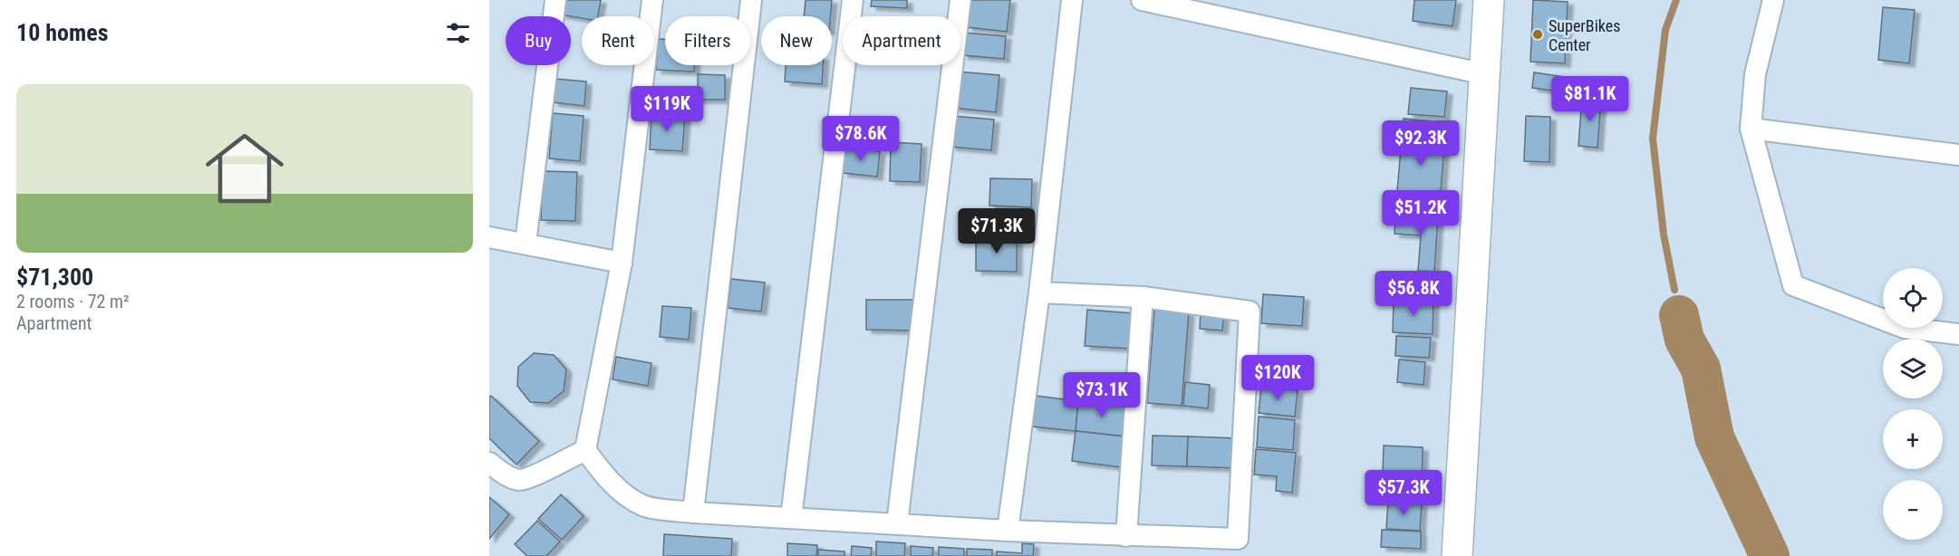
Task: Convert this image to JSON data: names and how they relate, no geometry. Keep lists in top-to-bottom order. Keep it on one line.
{"places":["SuperBikes Center"],"page":{"heading":"10 homes","chip":["Buy","Rent","Filters","New","Apartment"],"list":[{"name":"$71,300","note":"2 rooms · 72 m² · Apartment"}],"price":["$81.1K","$119K","$78.6K","$92.3K","$51.2K","$71.3K","$56.8K","$120K","$73.1K","$57.3K"],"map_buttons":["+","−"]}}
